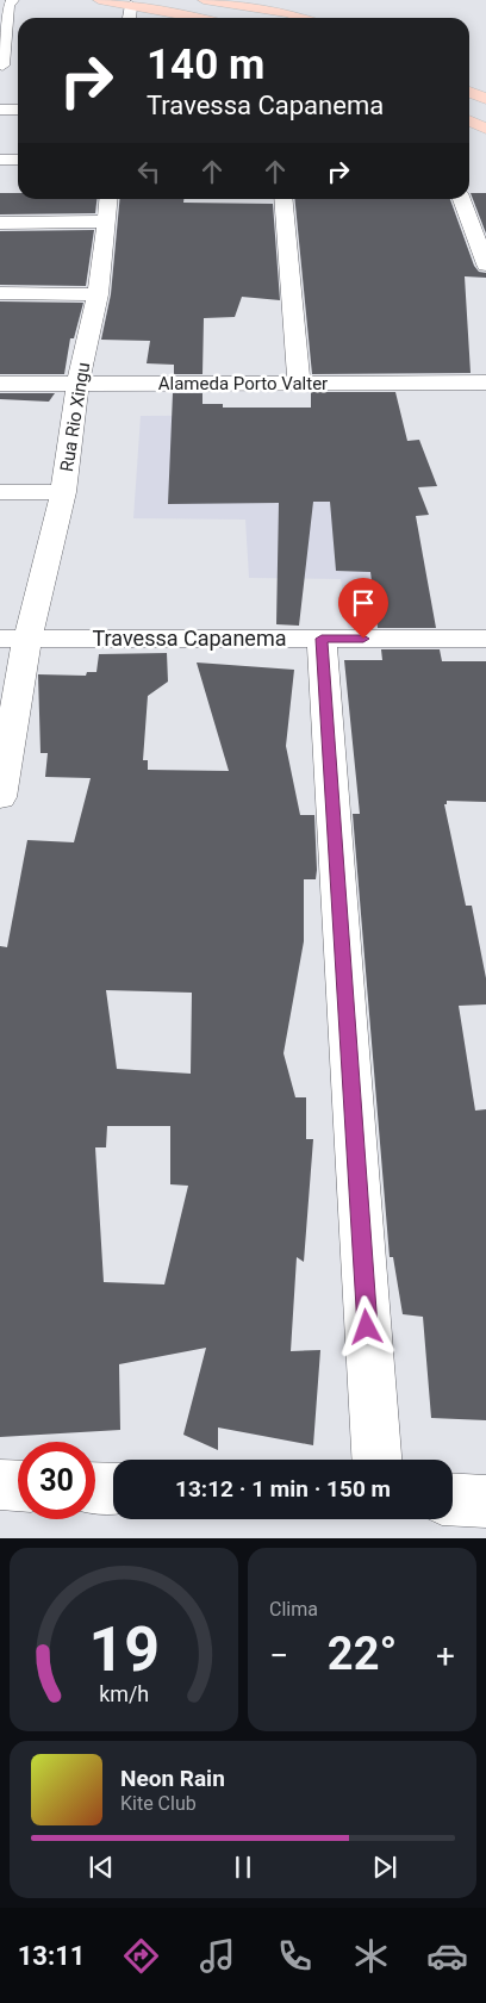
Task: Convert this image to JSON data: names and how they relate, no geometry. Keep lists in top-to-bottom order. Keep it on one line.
{"streets":{"street":["Alameda Porto Valter","Rua Rio Xingu","Travessa Capanema"]},"crossings":[["Alameda Porto Valter","Rua Rio Xingu"],["Rua Rio Xingu","Travessa Capanema"]],"page":{"turn":["140 m","Travessa Capanema"],"limit":"30","trip":"13:12 · 1 min · 150 m","tile":"Clima","heat":["−","22°","+"],"song":["Neon Rain","Kite Club"],"tabs":"13:11","gauge":["19","km/h"]}}
